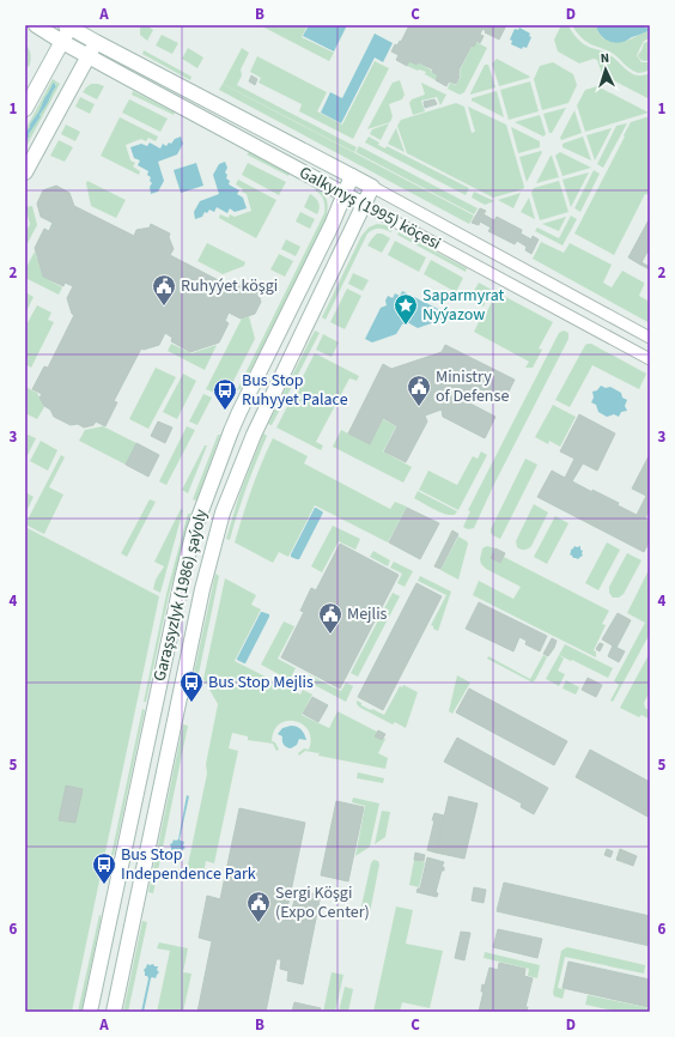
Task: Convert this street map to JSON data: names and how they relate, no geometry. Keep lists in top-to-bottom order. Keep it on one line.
{"streets":{"main road":["Galkynyş (1995) köçesi","Garaşsyzlyk (1986) şaýoly"]},"crossings":[["Galkynyş (1995) köçesi","Garaşsyzlyk (1986) şaýoly"]],"places":{"public building":["Ruhyýet köşgi","Ministry of Defense","Mejlis","Sergi Köşgi (Expo Center)"],"place":["Saparmyrat Nyýazow"],"bus stop":["Bus Stop Ruhyyet Palace","Bus Stop Mejlis","Bus Stop Independence Park"]},"north":"top","grid":{"columns":["A","B","C","D"],"rows":["1","2","3","4","5","6"]}}
